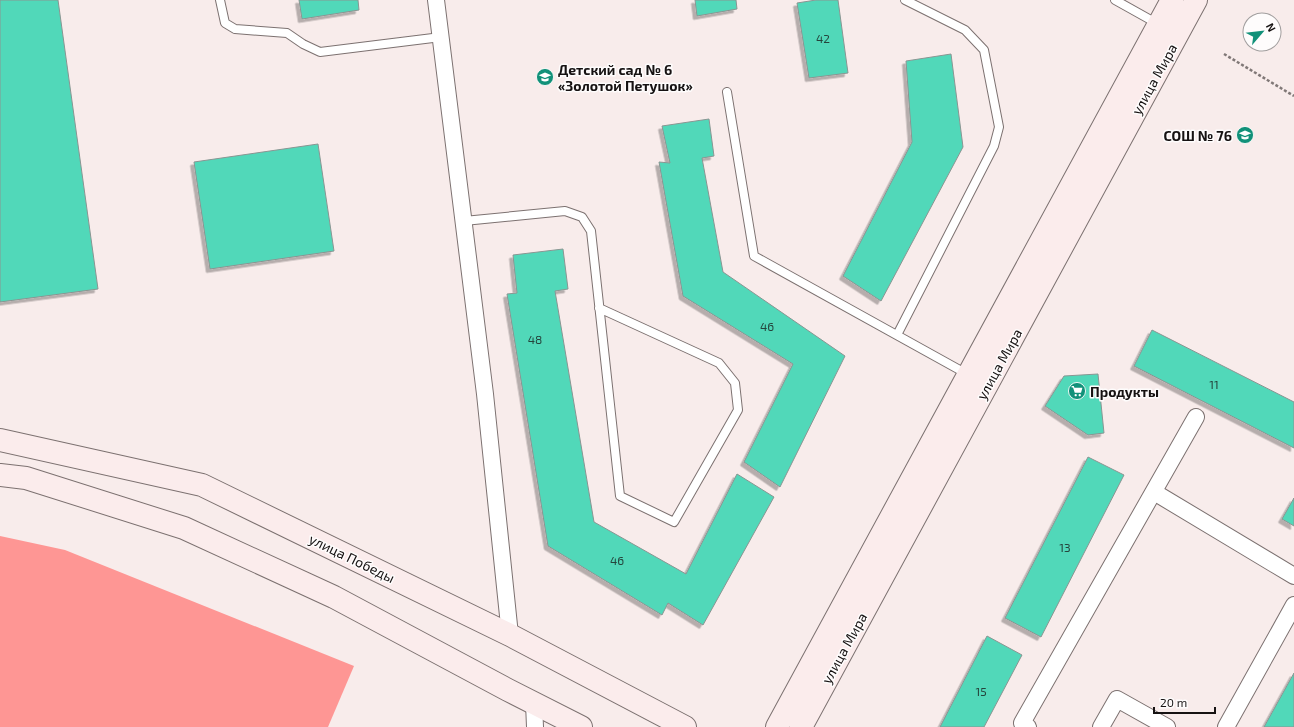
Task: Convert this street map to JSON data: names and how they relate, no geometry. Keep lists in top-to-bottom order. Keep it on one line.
{"streets":{"street":["улица Мира","улица Победы"]},"places":{"school or university":["Детский сад № 6 «Золотой Петушок»","СОШ № 76"],"supermarket":["Продукты"]},"house_numbers":["42","46","48","11","13","46","15"],"scale_bar":"20 m","north":"top right"}
